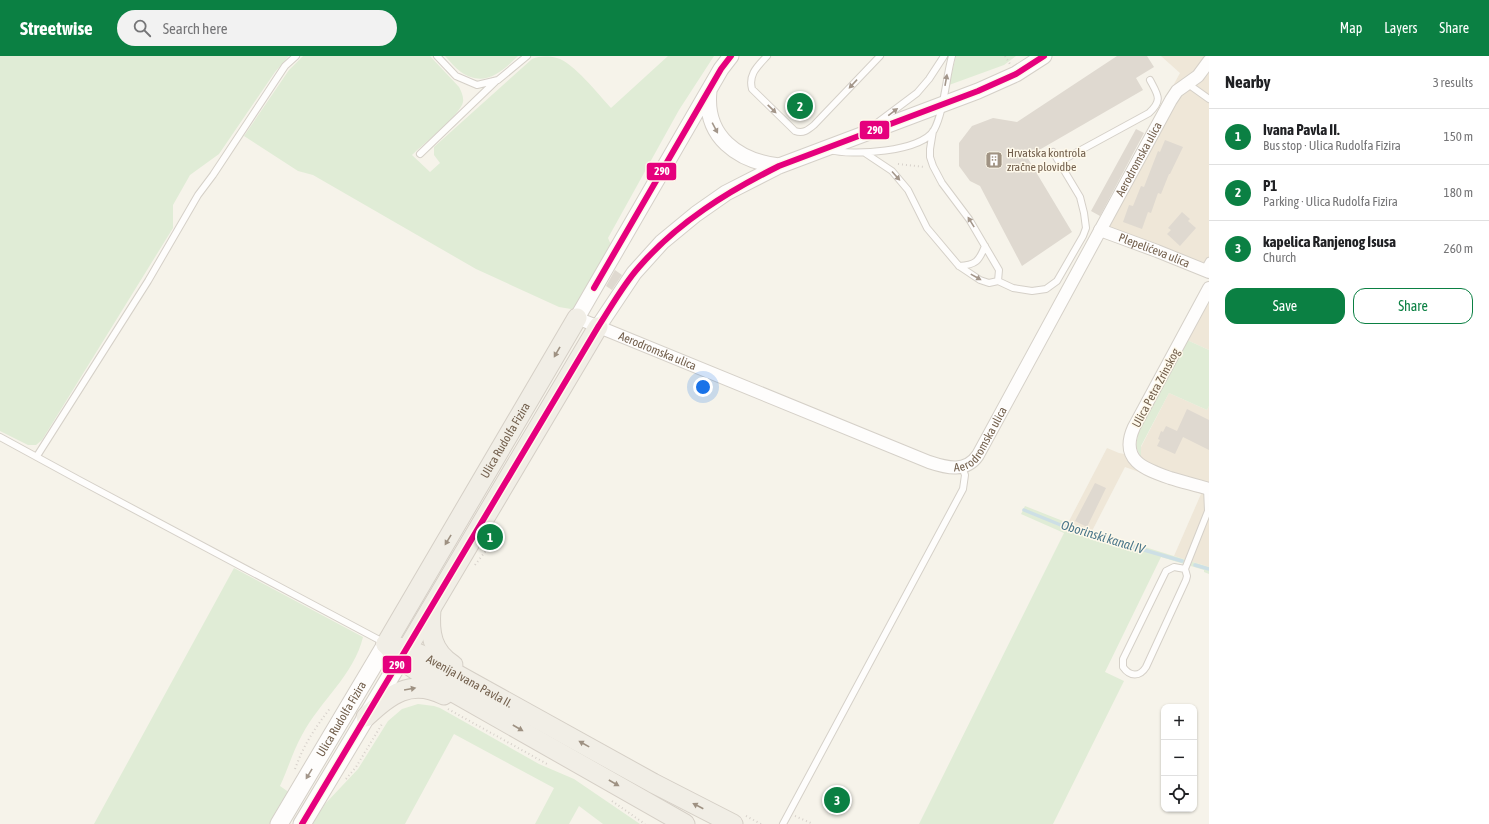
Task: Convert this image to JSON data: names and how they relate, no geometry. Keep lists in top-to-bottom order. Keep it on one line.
{"streets":{"main road":["Ulica Rudolfa Fizira","Avenija Ivana Pavla II."],"street":["Aerodromska ulica","Plepelićeva ulica","Ulica Petra Zrinskog"]},"crossings":[["Aerodromska ulica","Plepelićeva ulica"],["Aerodromska ulica","Ulica Rudolfa Fizira"],["Ulica Rudolfa Fizira","Avenija Ivana Pavla II."]],"water":["Oborinski kanal IV"],"places":{"building":["Hrvatska kontrola zračne plovidbe"]},"lines":["transit line 290"],"page":{"header":"Streetwise","search":"Search here","nav":["Map","Layers","Share"],"heading":["Nearby","3 results"],"pins":["2","1","3"],"list":[{"mark":"1","name":"Ivana Pavla II.","note":"Bus stop · Ulica Rudolfa Fizira","value":"150 m"},{"mark":"2","name":"P1","note":"Parking · Ulica Rudolfa Fizira","value":"180 m"},{"mark":"3","name":"kapelica Ranjenog Isusa","note":"Church","value":"260 m"}],"buttons":["Save","Share"],"map_buttons":["+","−"]}}
